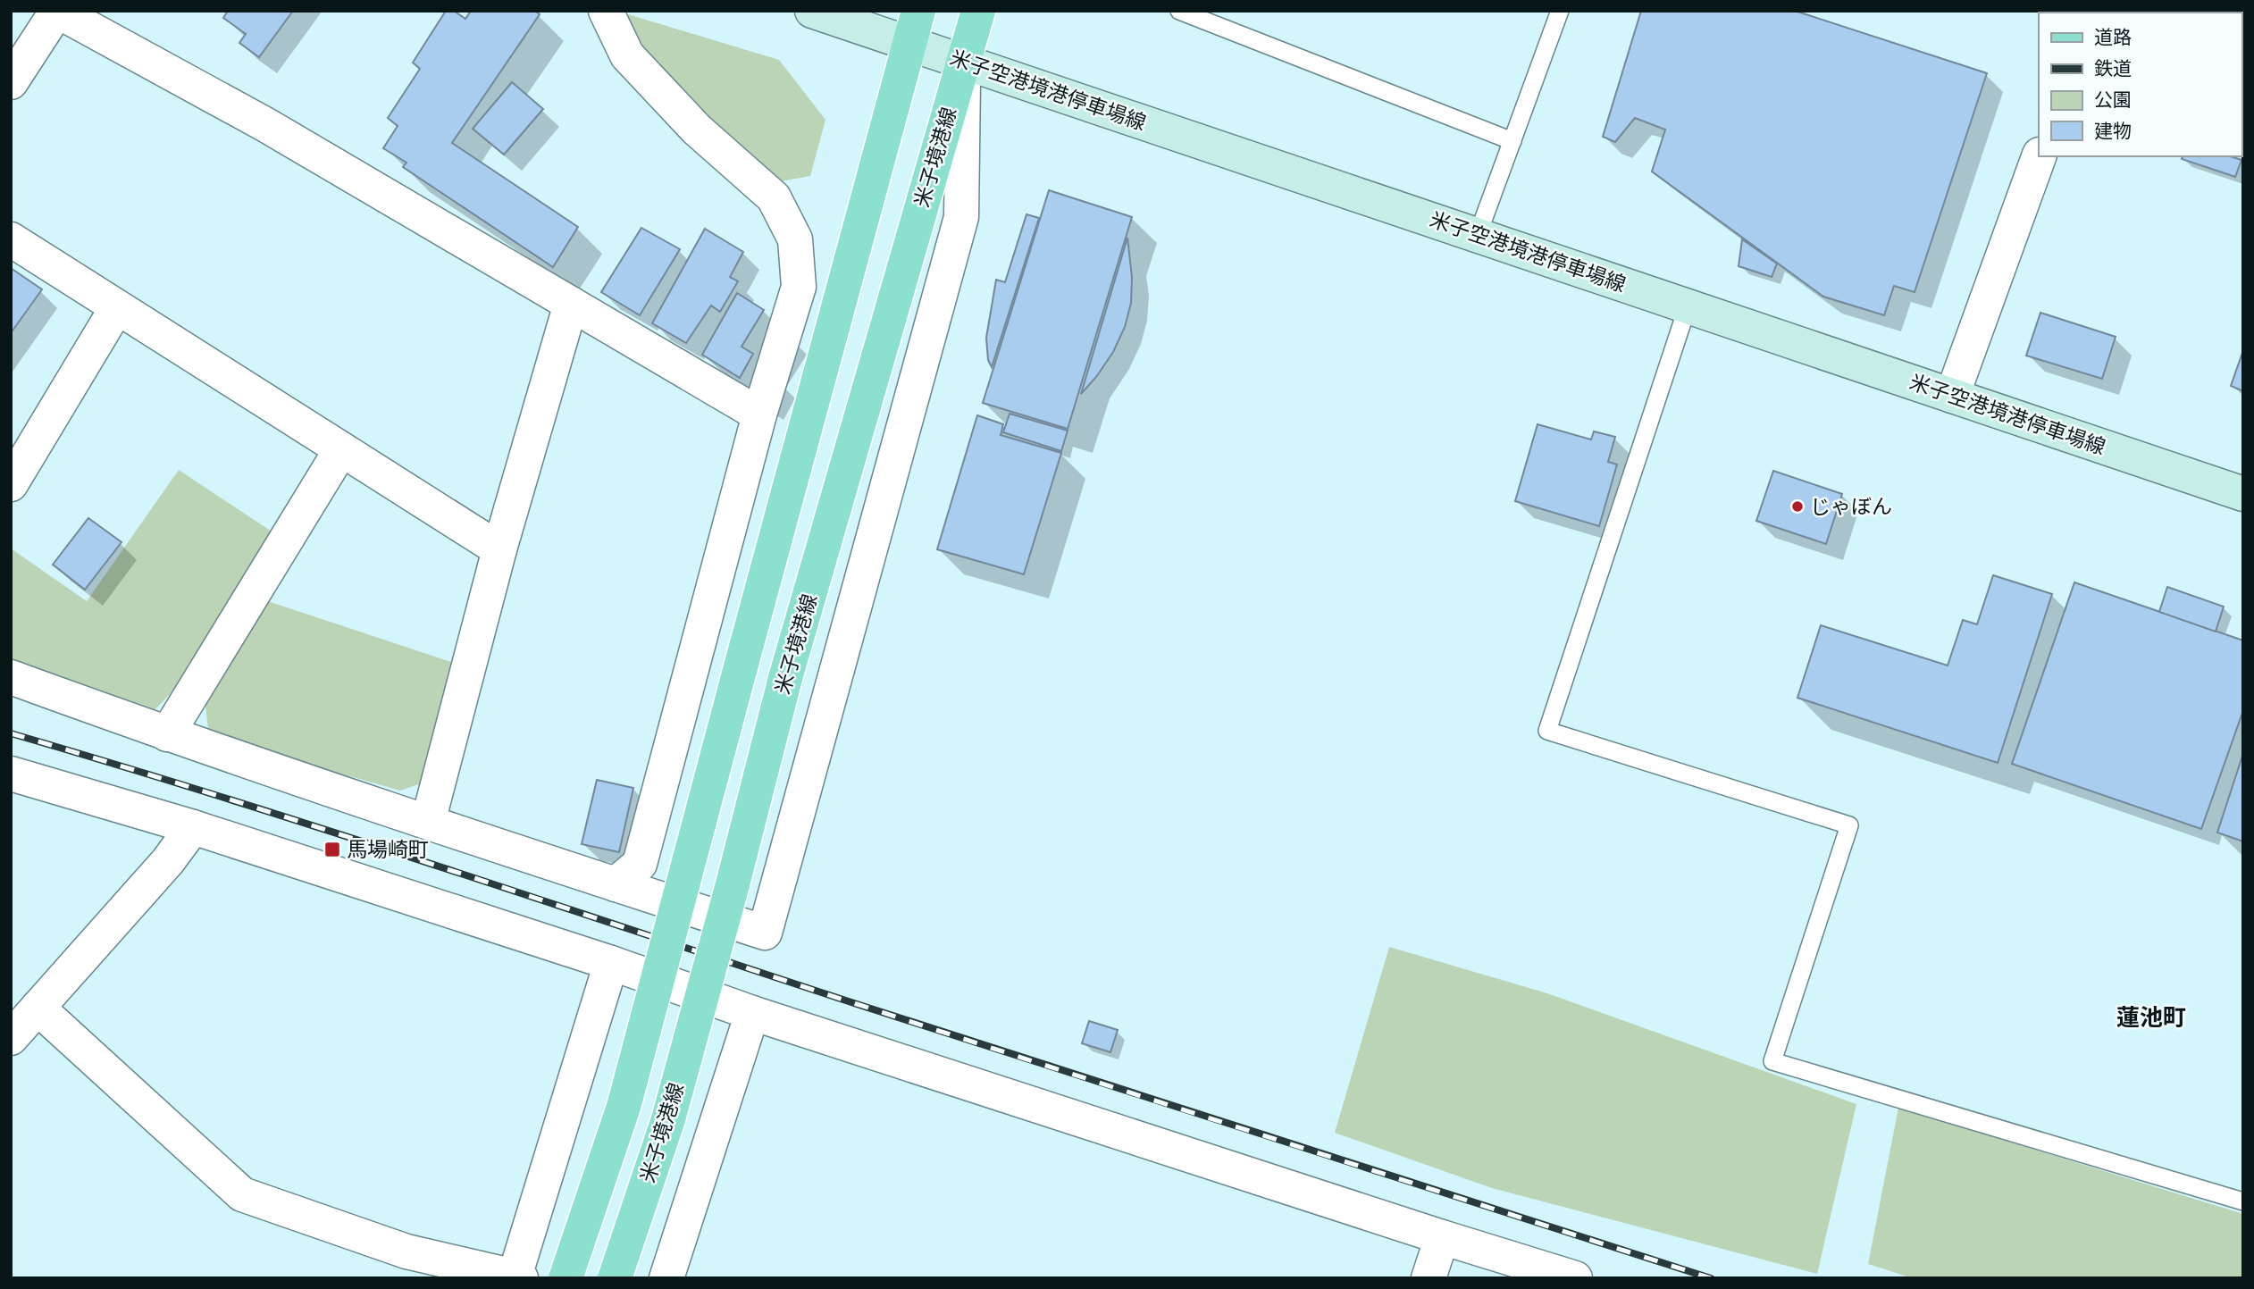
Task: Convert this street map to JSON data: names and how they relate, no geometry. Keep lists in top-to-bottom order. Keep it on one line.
{"streets":{"main road":["米子空港境港停車場線","米子境港線"]},"crossings":[["米子空港境港停車場線","米子境港線"]],"districts":["蓮池町"],"places":{"other":["じゃぼん"],"transit":["馬場崎町"]},"legend":["道路","鉄道","公園","建物"]}
